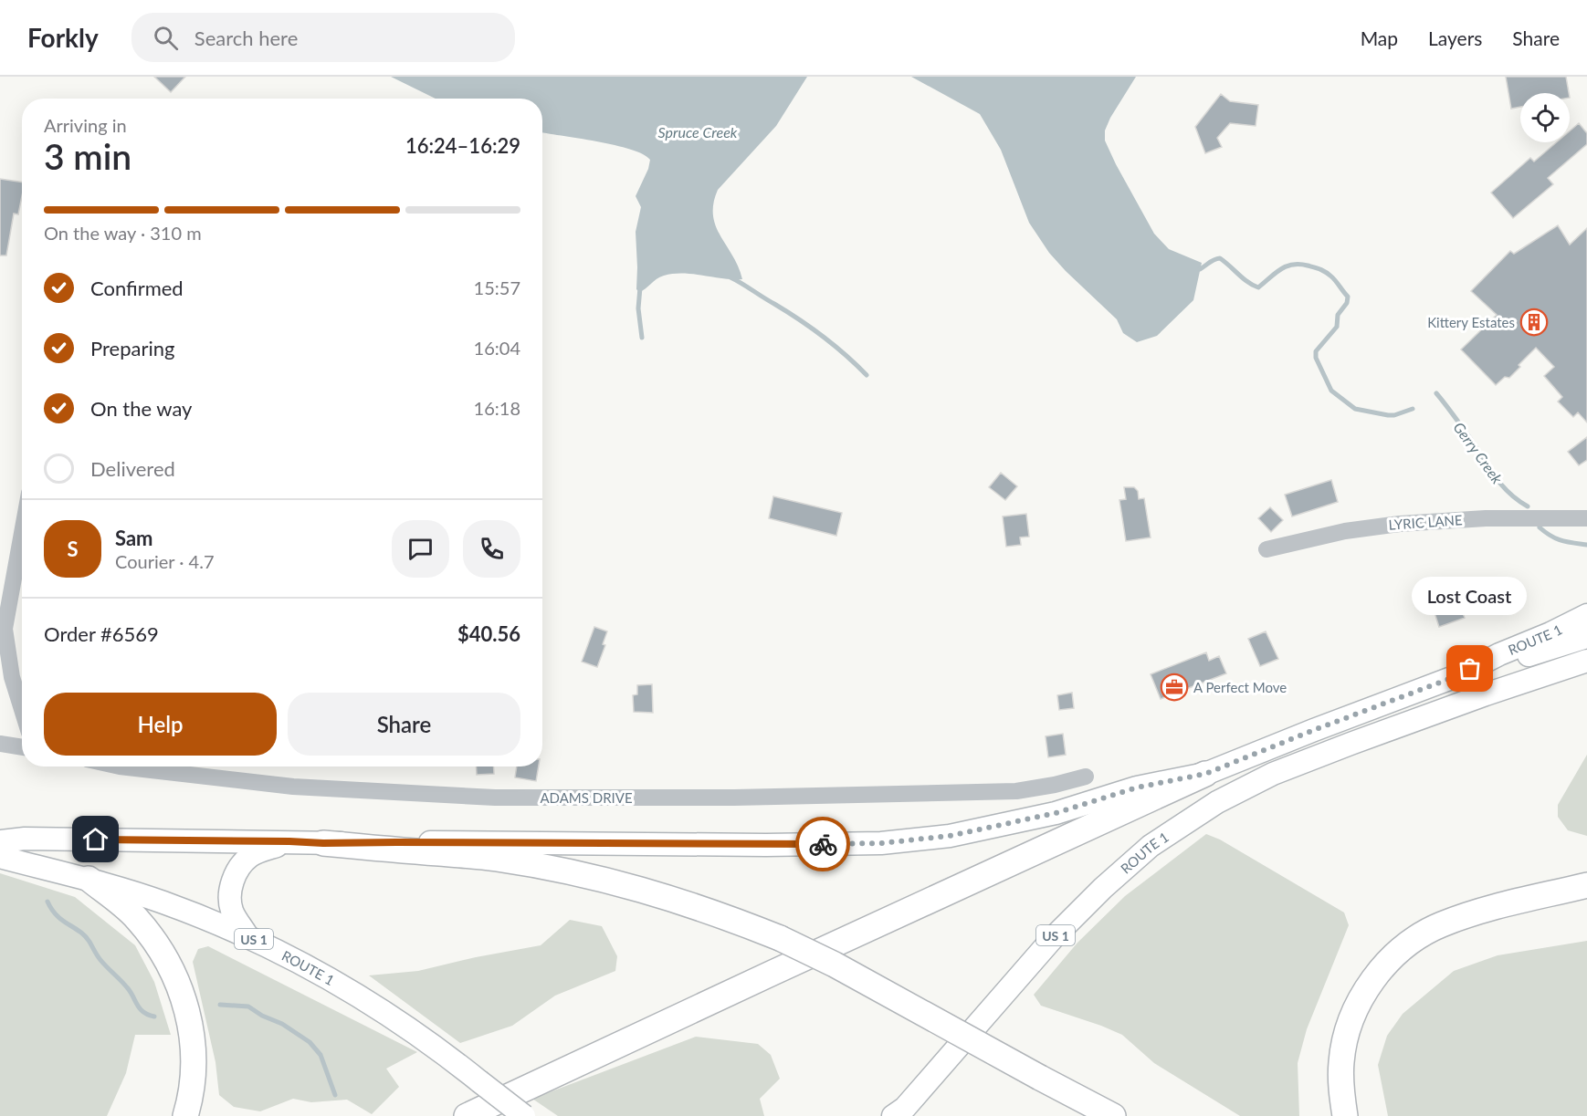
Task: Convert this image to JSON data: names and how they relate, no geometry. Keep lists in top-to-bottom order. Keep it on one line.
{"streets":{"main road":["ROUTE 1","US 1"],"street":["LYRIC LANE","ADAMS DRIVE"]},"water":["Spruce Creek","Gerry Creek"],"places":{"building":["Kittery Estates"],"other":["Lost Coast"],"office":["A Perfect Move"]},"page":{"header":"Forkly","search":"Search here","nav":["Map","Layers","Share"],"heading":["3 min","Arriving in","16:24–16:29"],"panel":["Sam","Courier · 4.7","Order #6569","$40.56"],"bar":"On the way · 310 m","list":[["Confirmed","15:57"],["Preparing","16:04"],["On the way","16:18"],"Delivered"],"round":"S","bubble":"Lost Coast","buttons":["Help","Share"]}}
